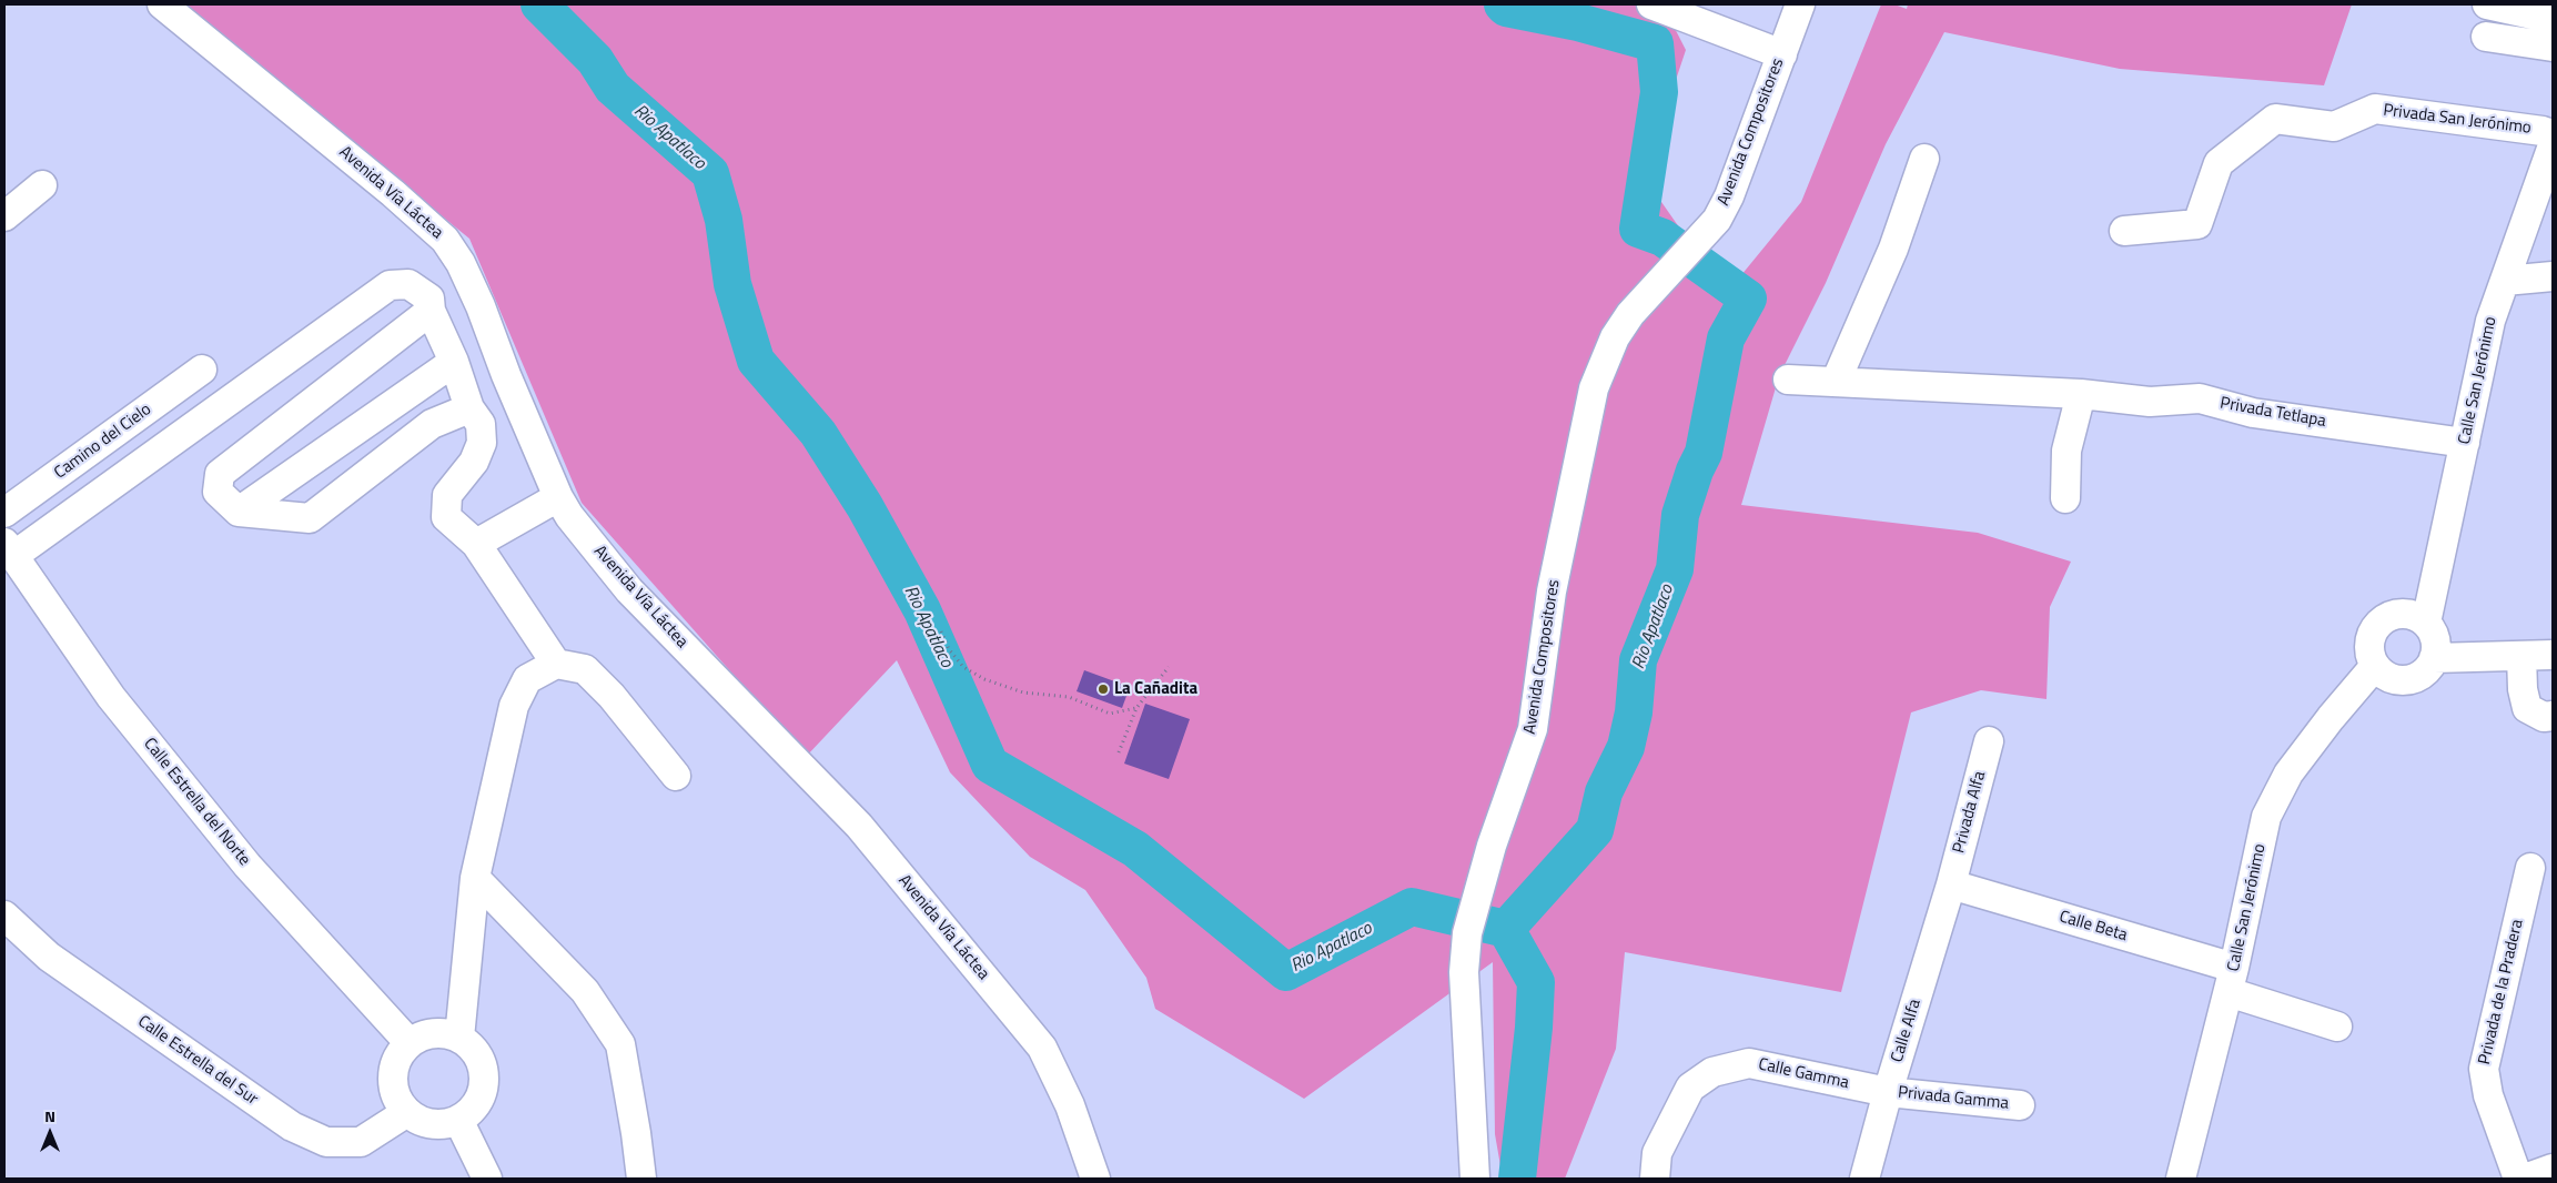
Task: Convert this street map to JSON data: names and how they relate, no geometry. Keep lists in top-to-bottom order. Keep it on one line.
{"streets":{"street":["Privada San Jerónimo","Avenida Compositores","Avenida Vía Láctea","Calle San Jerónimo","Privada Tetlapa","Camino del Cielo","Calle Estrella del Norte","Privada Alfa","Calle Beta","Privada de la Pradera","Calle Alfa","Calle Estrella del Sur","Calle Gamma","Privada Gamma"]},"crossings":[["Calle San Jerónimo","Privada Tetlapa"],["Calle San Jerónimo","Calle Beta"],["Calle Estrella del Norte","Calle Estrella del Sur"],["Privada Alfa","Calle Beta"],["Privada Alfa","Calle Alfa"],["Calle Beta","Calle Alfa"],["Calle Alfa","Calle Gamma"],["Calle Alfa","Privada Gamma"],["Calle Gamma","Privada Gamma"]],"water":["Rio Apatlaco"],"places":["La Cañadita"],"north":"top"}
